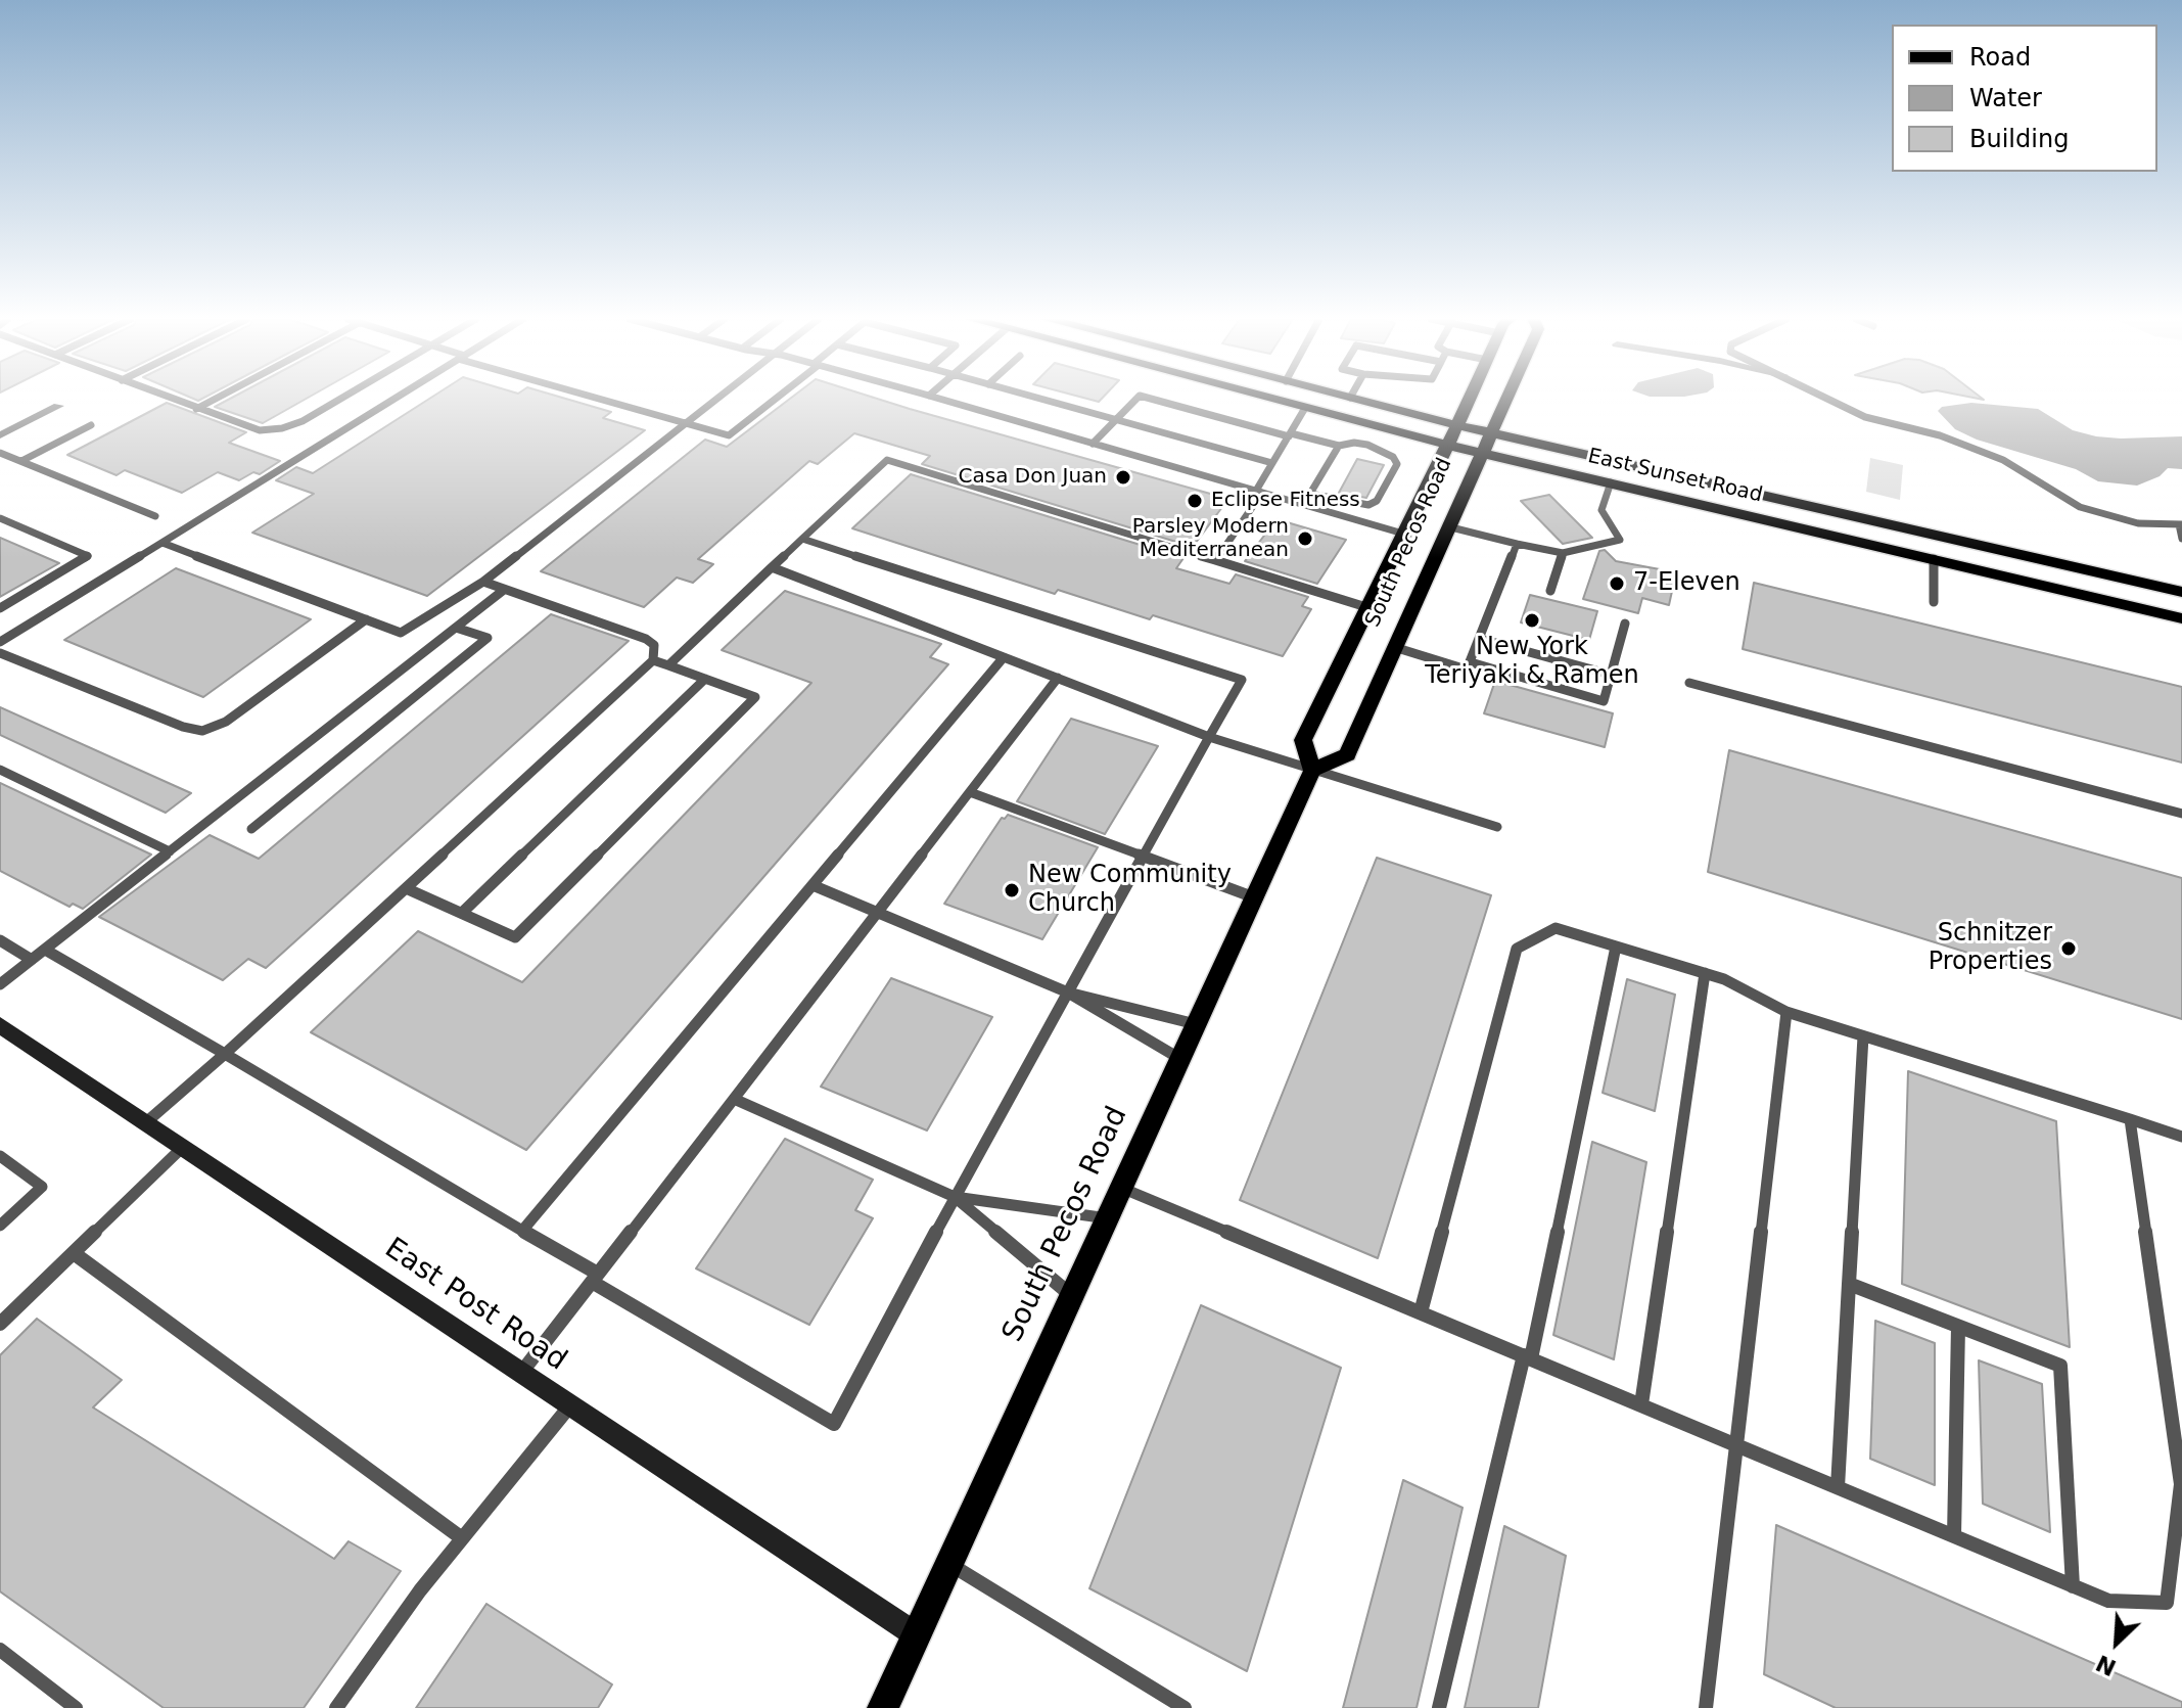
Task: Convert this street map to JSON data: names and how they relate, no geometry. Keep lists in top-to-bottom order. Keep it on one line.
{"streets":{"main road":["East Sunset Road","South Pecos Road"],"street":["East Post Road"]},"crossings":[["East Sunset Road","South Pecos Road"],["South Pecos Road","East Post Road"]],"places":["Casa Don Juan","Eclipse Fitness","Parsley Modern Mediterranean","7-Eleven","New York Teriyaki & Ramen","New Community Church","Schnitzer Properties"],"legend":["Road","Water","Building"],"north":"bottom left"}
